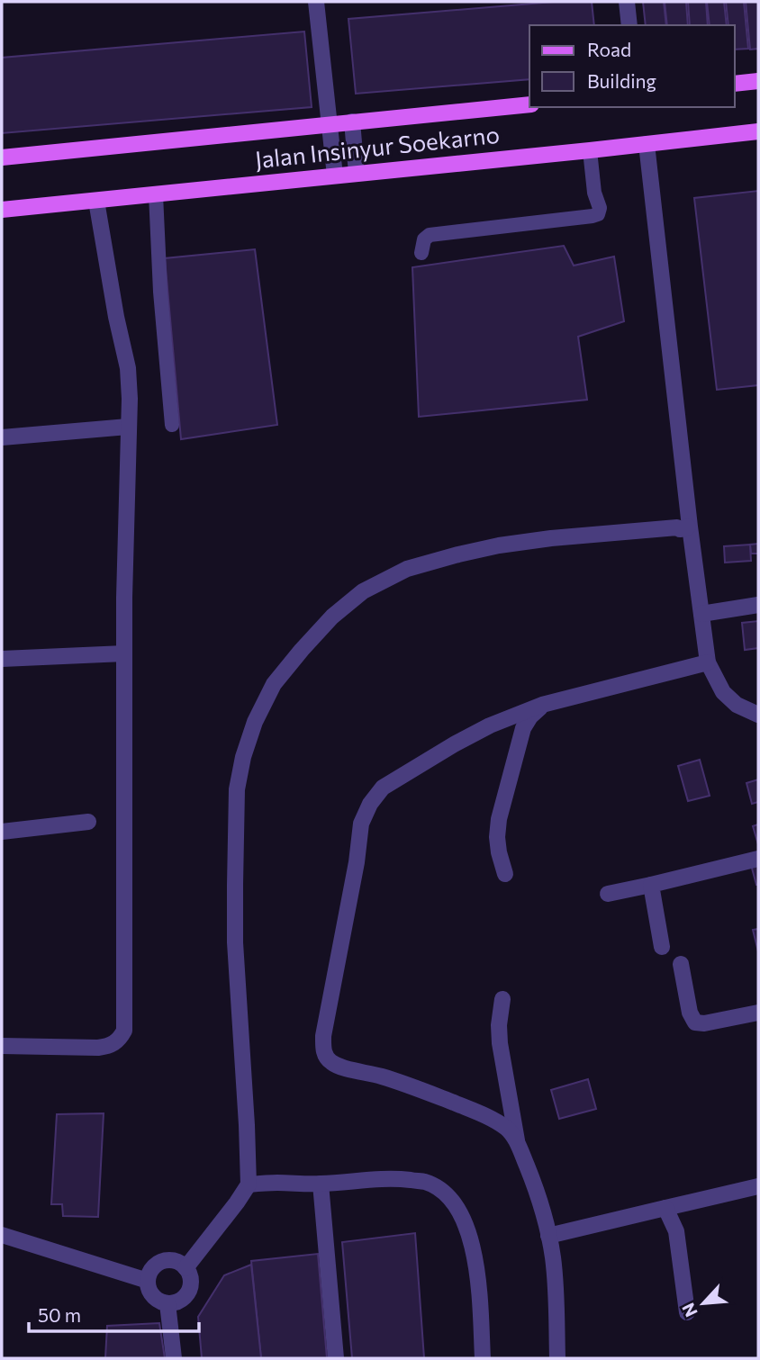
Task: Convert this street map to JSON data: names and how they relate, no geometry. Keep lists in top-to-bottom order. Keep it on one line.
{"streets":{"main road":["Jalan Insinyur Soekarno"]},"legend":["Road","Building"],"scale_bar":"50 m","north":"bottom left"}
